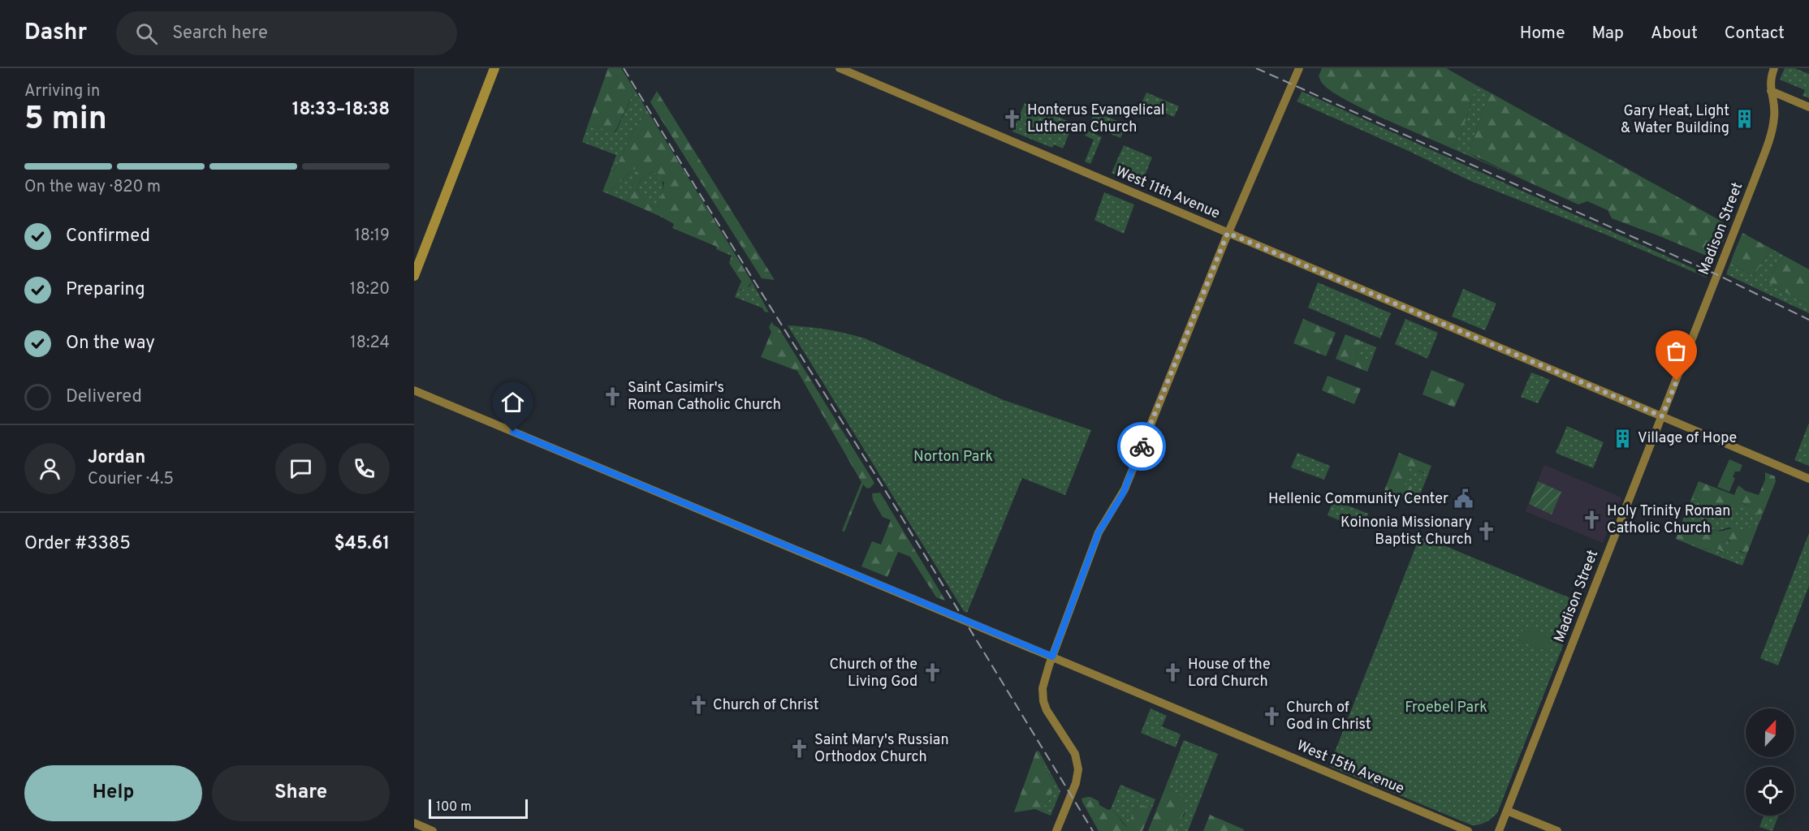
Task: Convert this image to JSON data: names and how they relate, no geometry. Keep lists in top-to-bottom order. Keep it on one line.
{"streets":{"street":["West 11th Avenue","Madison Street","West 15th Avenue"]},"crossings":[["West 11th Avenue","Madison Street"]],"parks":["Norton Park","Froebel Park"],"places":{"church":["Honterus Evangelical Lutheran Church","Saint Casimir's Roman Catholic Church","Holy Trinity Roman Catholic Church","Koinonia Missionary Baptist Church","Church of the Living God","House of the Lord Church","Church of Christ","Church of God in Christ","Saint Mary's Russian Orthodox Church"],"building":["Gary Heat, Light & Water Building","Village of Hope"],"public building":["Hellenic Community Center"]},"scale_bar":"100 m","north":"top","page":{"header":"Dashr","search":"Search here","nav":["Home","Map","About","Contact"],"heading":["5 min","Arriving in","18:33–18:38"],"panel":["Jordan","Courier · 4.5","Order #3385","$45.61"],"bar":"On the way · 820 m","list":[["Confirmed","18:19"],["Preparing","18:20"],["On the way","18:24"],"Delivered"],"buttons":["Help","Share"],"scale":"100 m"}}
